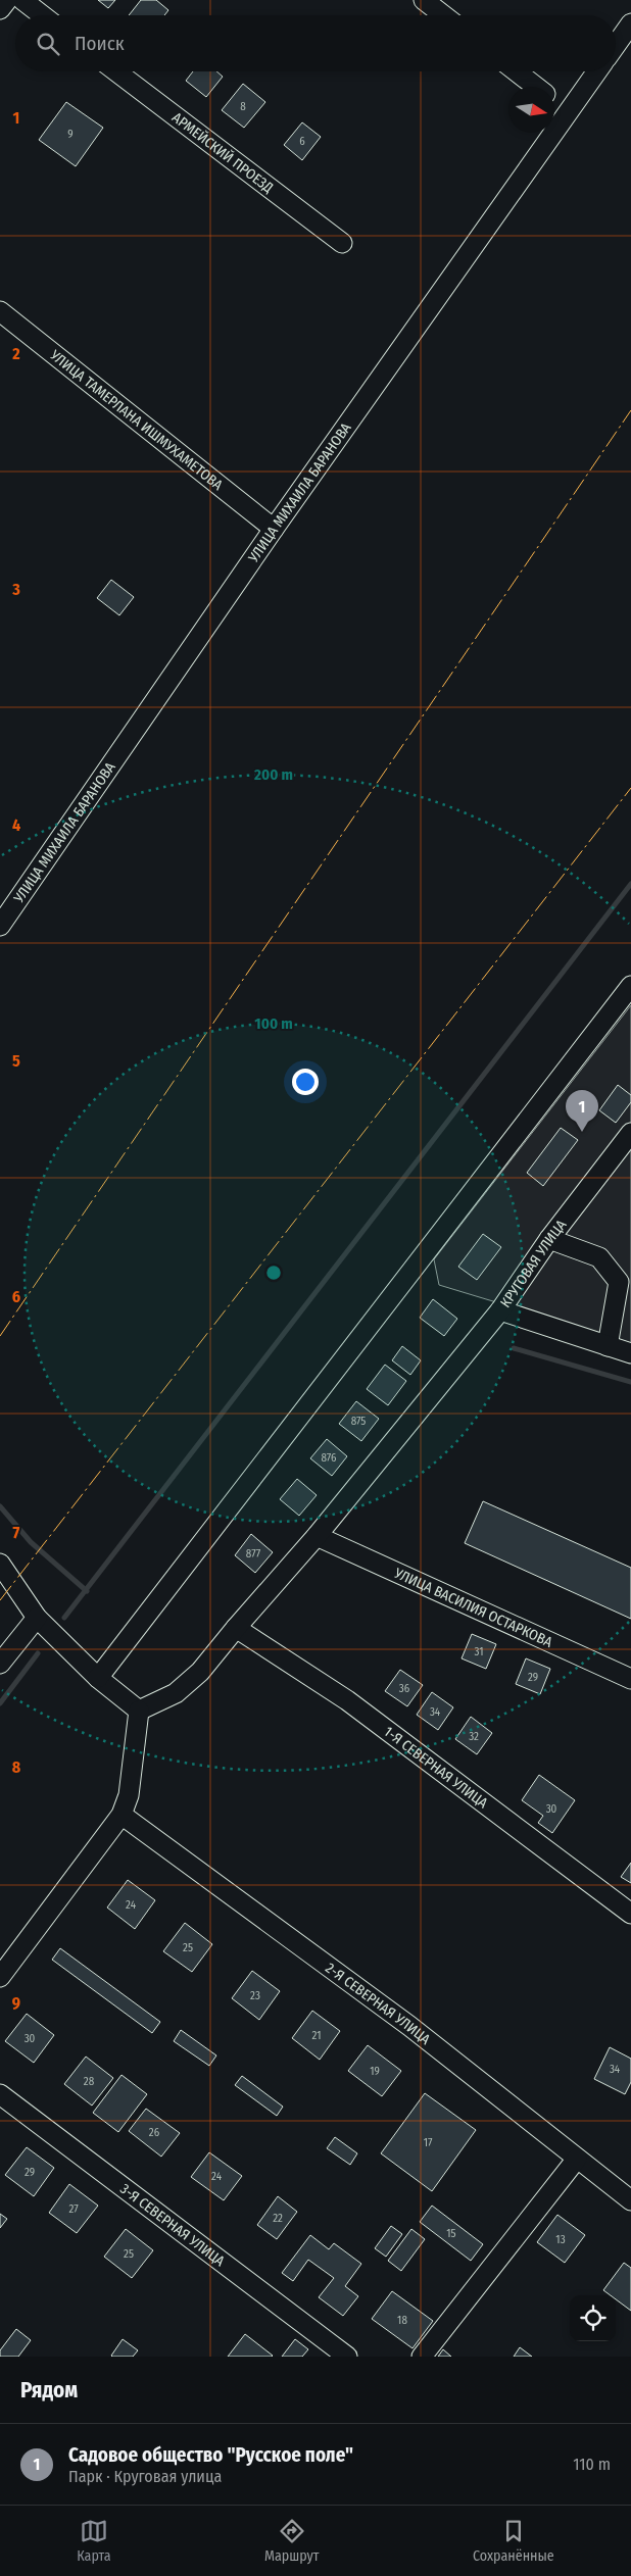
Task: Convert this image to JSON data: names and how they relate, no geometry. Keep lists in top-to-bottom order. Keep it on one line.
{"streets":{"street":["АРМЕЙСКИЙ ПРОЕЗД","УЛИЦА ТАМЕРЛАНА ИШМУХАМЕТОВА","УЛИЦА МИХАИЛА БАРАНОВА","КРУГОВАЯ УЛИЦА","УЛИЦА ВАСИЛИЯ ОСТАРКОВА","1-Я СЕВЕРНАЯ УЛИЦА","2-Я СЕВЕРНАЯ УЛИЦА","3-Я СЕВЕРНАЯ УЛИЦА"]},"crossings":[["УЛИЦА ТАМЕРЛАНА ИШМУХАМЕТОВА","УЛИЦА МИХАИЛА БАРАНОВА"]],"house_numbers":["8","9","6","875","876","877","31","29","36","34","32","30","24","25","23","21","30","34","19","28","26","17","29","24","27","22","15","13","25","18"],"north":"right","page":{"search":"Поиск","pins":"1","heading":"Рядом","list":[{"mark":"1","name":"Садовое общество \"Русское поле\"","note":"Парк · Круговая улица","value":"110 m"}],"nav":["Карта","Маршрут","Сохранённые"]},"grid":{"rows":["1","2","3","4","5","6","7","8","9"]},"rings":["200 m","100 m"]}
